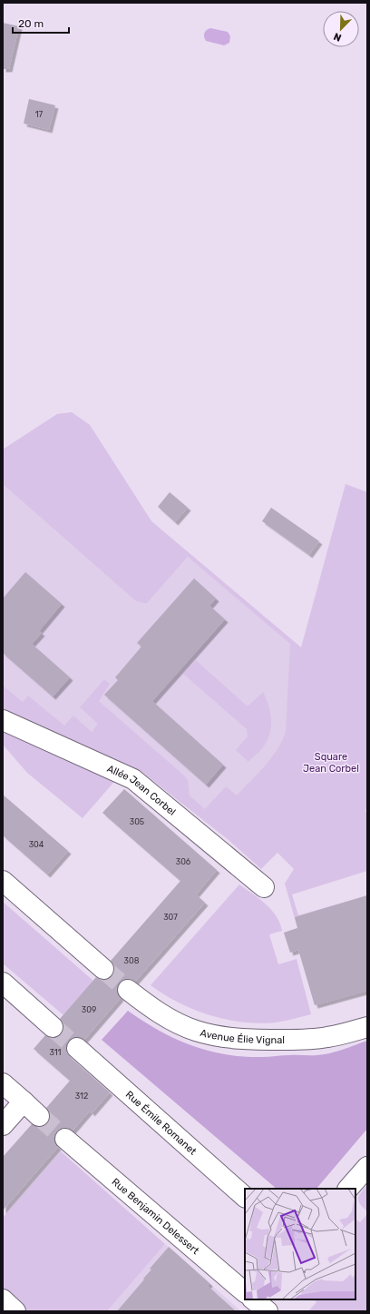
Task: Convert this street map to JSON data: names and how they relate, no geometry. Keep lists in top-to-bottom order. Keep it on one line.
{"streets":{"street":["Allée Jean Corbel","Avenue Élie Vignal","Rue Émile Romanet","Rue Benjamin Delessert"]},"parks":["Square Jean Corbel"],"house_numbers":["17","305","304","306","307","308","309","311","312"],"scale_bar":"20 m","north":"bottom left"}
